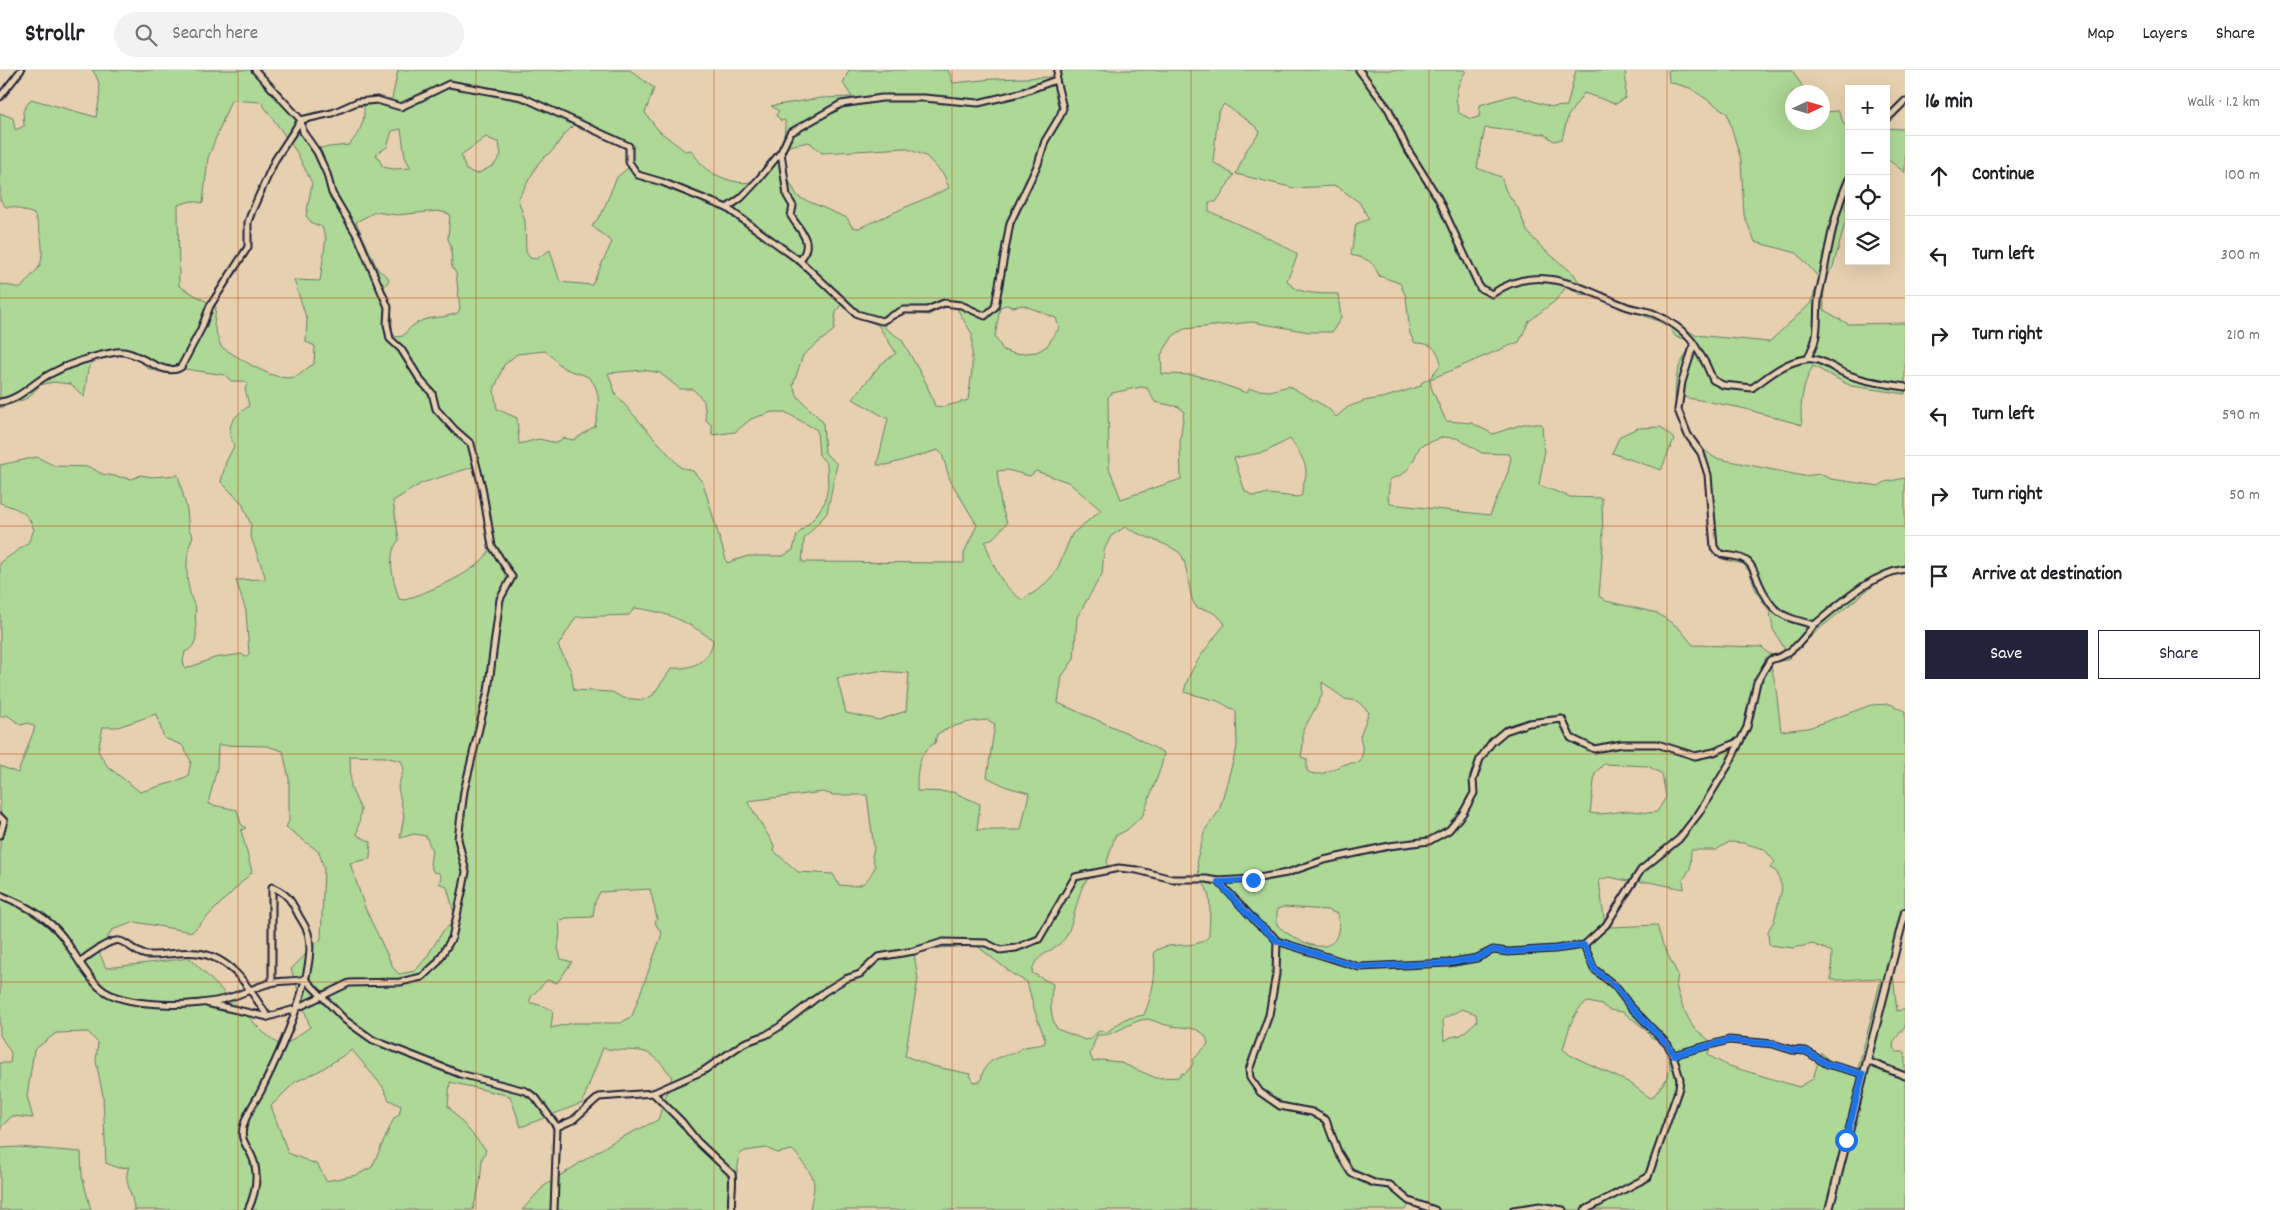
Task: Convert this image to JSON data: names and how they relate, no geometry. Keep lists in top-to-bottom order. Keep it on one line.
{"north":"right","page":{"header":"Strollr","search":"Search here","nav":["Map","Layers","Share"],"heading":["16 min","Walk · 1.2 km"],"map_buttons":["+","−"],"list":[["Continue","100 m"],["Turn left","300 m"],["Turn right","210 m"],["Turn left","590 m"],["Turn right","50 m"],"Arrive at destination"],"buttons":["Save","Share"]}}
